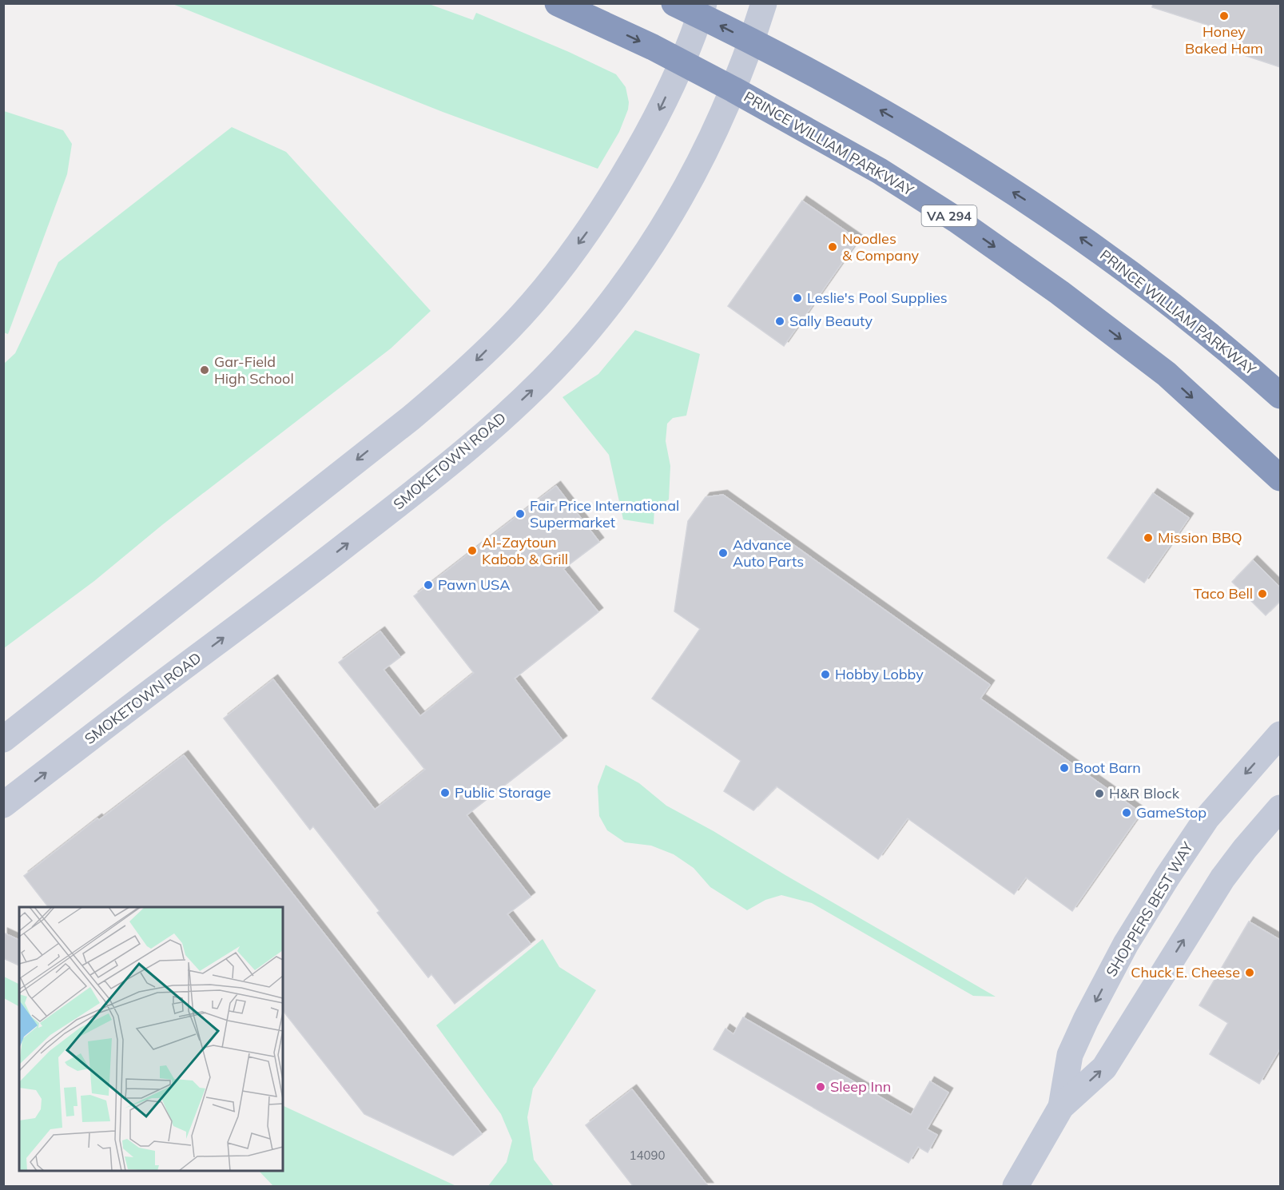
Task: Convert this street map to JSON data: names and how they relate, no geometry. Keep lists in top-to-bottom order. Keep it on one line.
{"streets":{"highway":["PRINCE WILLIAM PARKWAY","VA 294"],"main road":["SMOKETOWN ROAD","SHOPPERS BEST WAY"]},"crossings":[["PRINCE WILLIAM PARKWAY","SMOKETOWN ROAD"]],"places":["Honey Baked Ham","Noodles & Company","Leslie's Pool Supplies","Sally Beauty","Gar-Field High School","Fair Price International Supermarket","Mission BBQ","Al-Zaytoun Kabob & Grill","Advance Auto Parts","Pawn USA","Taco Bell","Hobby Lobby","Boot Barn","Public Storage","H&R Block","GameStop","Chuck E. Cheese","Sleep Inn"],"house_numbers":["14090"]}
